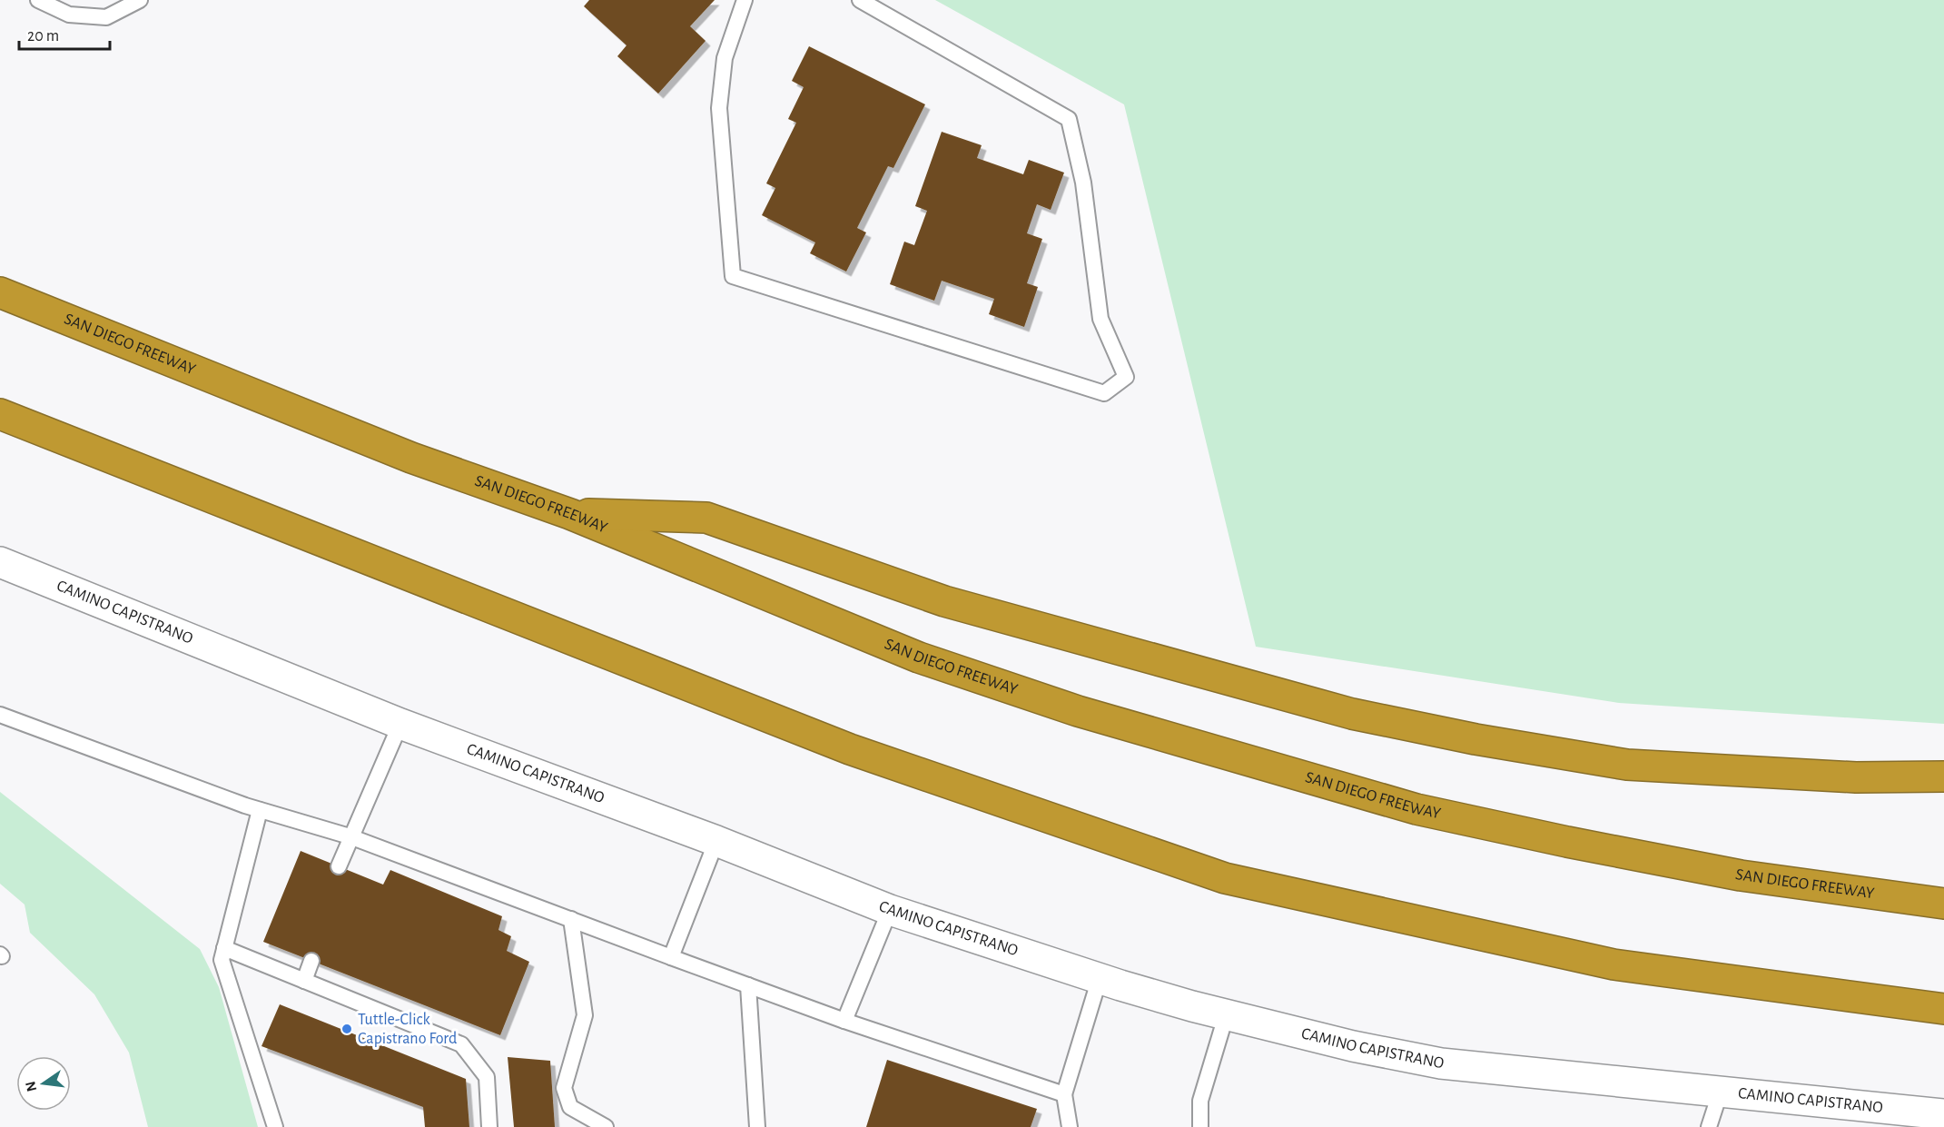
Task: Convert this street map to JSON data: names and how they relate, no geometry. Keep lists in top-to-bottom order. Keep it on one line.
{"streets":{"highway":["SAN DIEGO FREEWAY"],"main road":["CAMINO CAPISTRANO"]},"places":["Tuttle-Click Capistrano Ford"],"scale_bar":"20 m","north":"left"}
